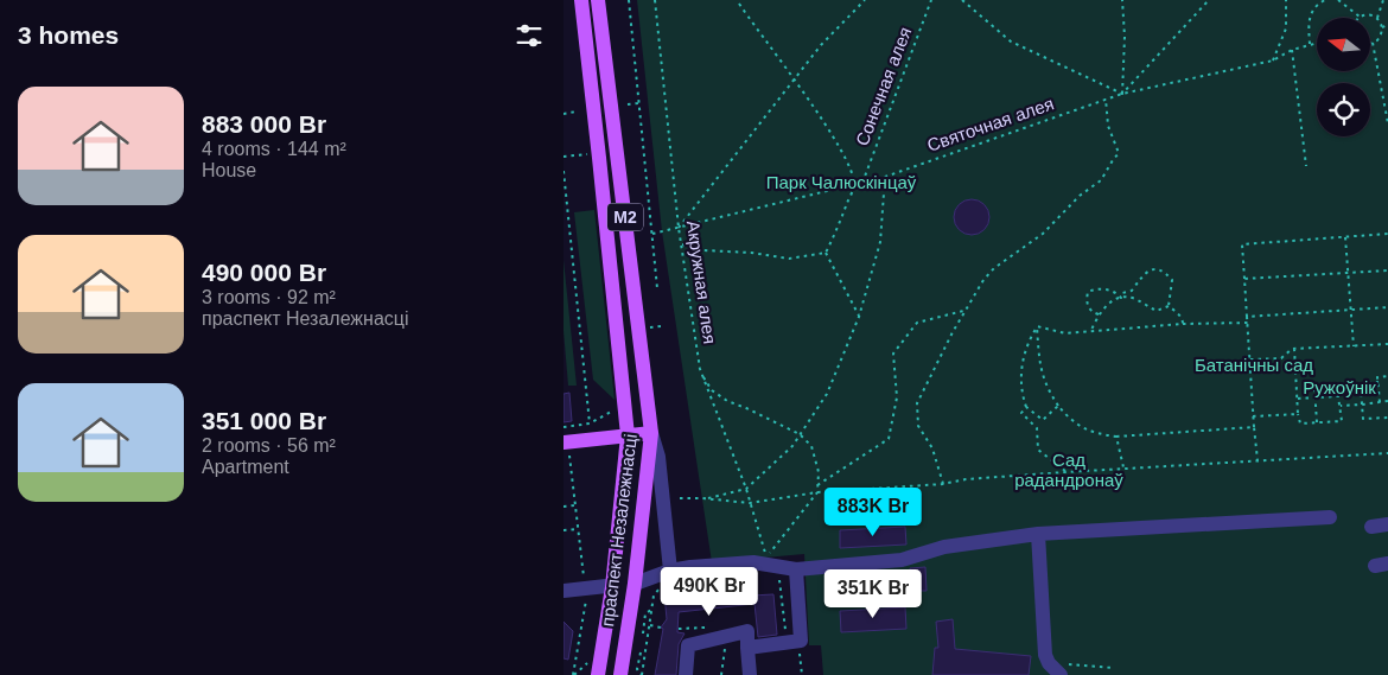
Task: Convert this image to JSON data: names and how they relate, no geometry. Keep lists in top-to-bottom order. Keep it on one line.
{"streets":{"main road":["М2","праспект Незалежнасці"],"path":["Сонечная алея","Святочная алея","Акружная алея"]},"crossings":[["Сонечная алея","Святочная алея"],["Святочная алея","Акружная алея"]],"parks":["Парк Чалюскінцаў","Батанічны сад","Ружоўнік","Сад радандронаў"],"north":"left","page":{"heading":"3 homes","list":[{"name":"883 000 Br","note":"4 rooms · 144 m² · House"},{"name":"490 000 Br","note":"3 rooms · 92 m² · праспект Незалежнасці"},{"name":"351 000 Br","note":"2 rooms · 56 m² · Apartment"}],"price":["883K Br","490K Br","351K Br"]}}
